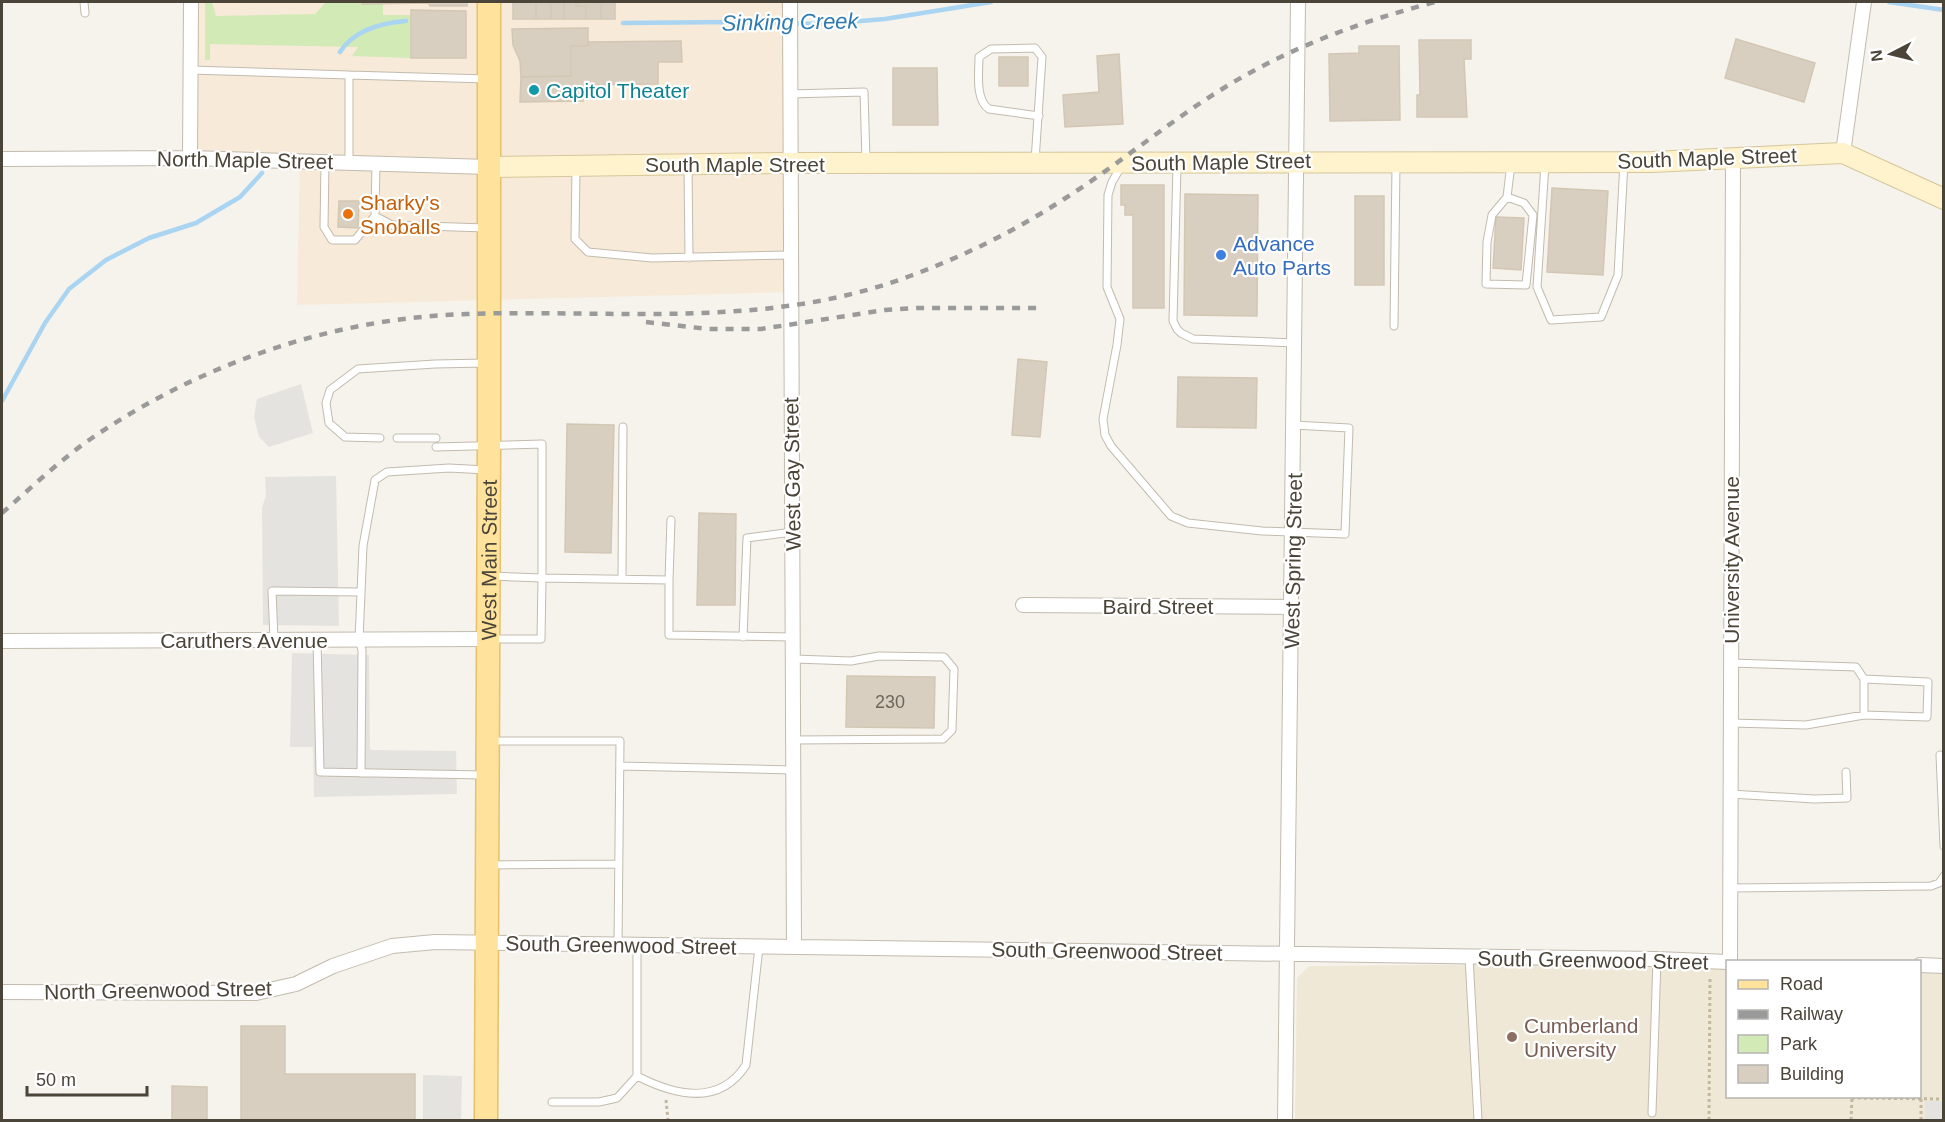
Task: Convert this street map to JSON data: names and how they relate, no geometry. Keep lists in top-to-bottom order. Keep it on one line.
{"streets":{"main road":["West Main Street"],"street":["South Maple Street","North Maple Street","West Gay Street","University Avenue","West Spring Street","Baird Street","Caruthers Avenue","South Greenwood Street","North Greenwood Street"]},"crossings":[["South Maple Street","North Maple Street"],["South Maple Street","West Gay Street"],["South Maple Street","University Avenue"],["South Maple Street","West Main Street"],["South Maple Street","West Spring Street"],["North Maple Street","West Main Street"],["West Gay Street","South Greenwood Street"],["West Main Street","Caruthers Avenue"],["West Main Street","South Greenwood Street"],["West Main Street","North Greenwood Street"],["West Spring Street","Baird Street"],["West Spring Street","South Greenwood Street"],["South Greenwood Street","North Greenwood Street"]],"water":["Sinking Creek"],"places":["Capitol Theater","Sharky's Snoballs","Advance Auto Parts","Cumberland University"],"house_numbers":["230"],"legend":["Road","Railway","Park","Building"],"scale_bar":"50 m","north":"left"}
